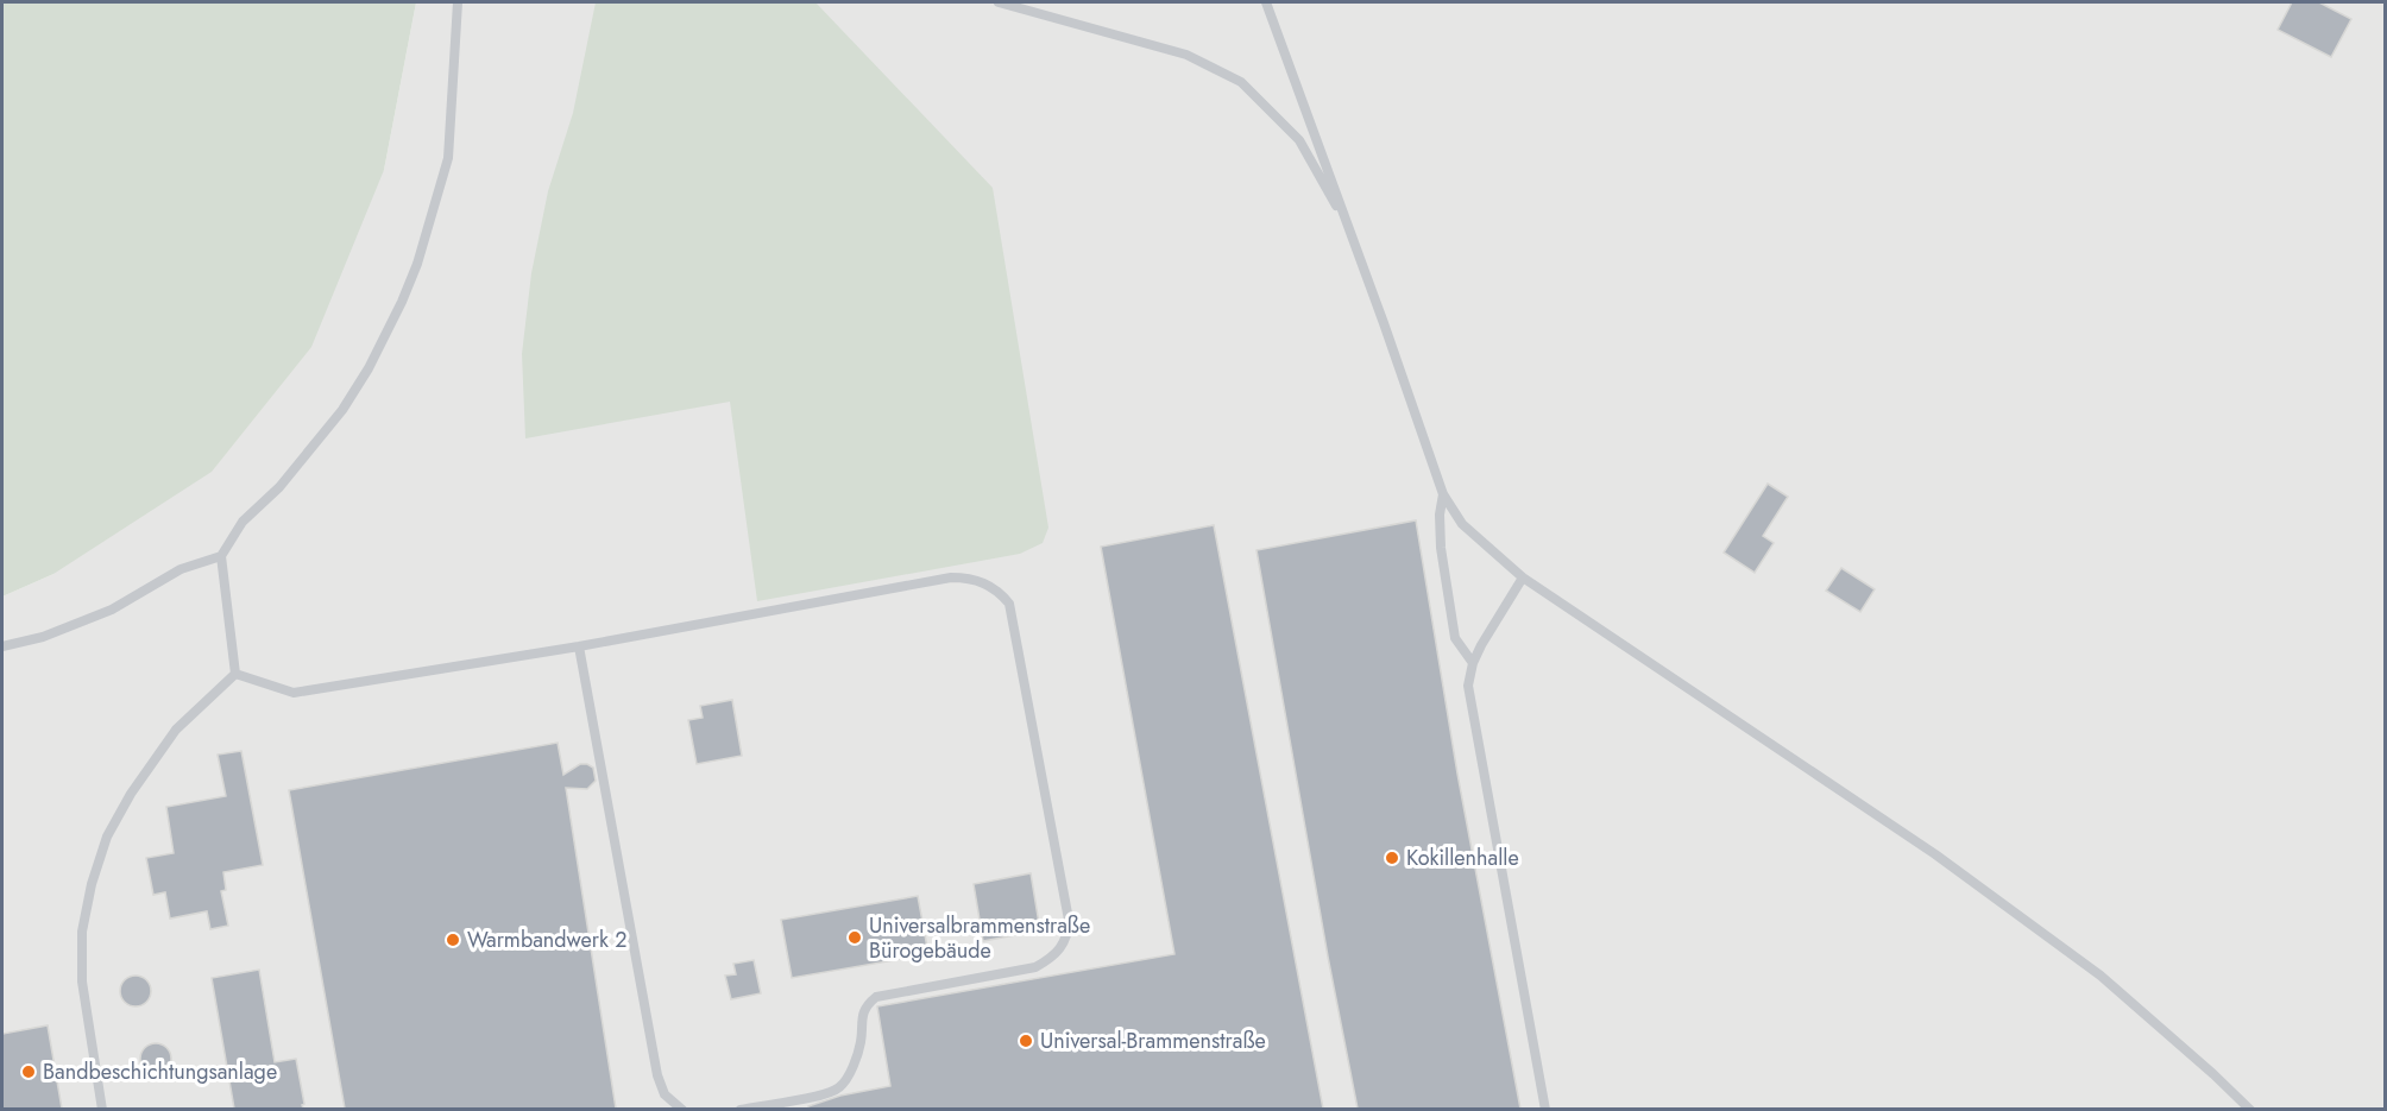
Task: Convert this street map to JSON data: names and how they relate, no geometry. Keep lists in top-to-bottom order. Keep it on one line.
{"places":["Kokillenhalle","Universalbrammenstraße Bürogebäude","Warmbandwerk 2","Universal-Brammenstraße","Bandbeschichtungsanlage"]}
